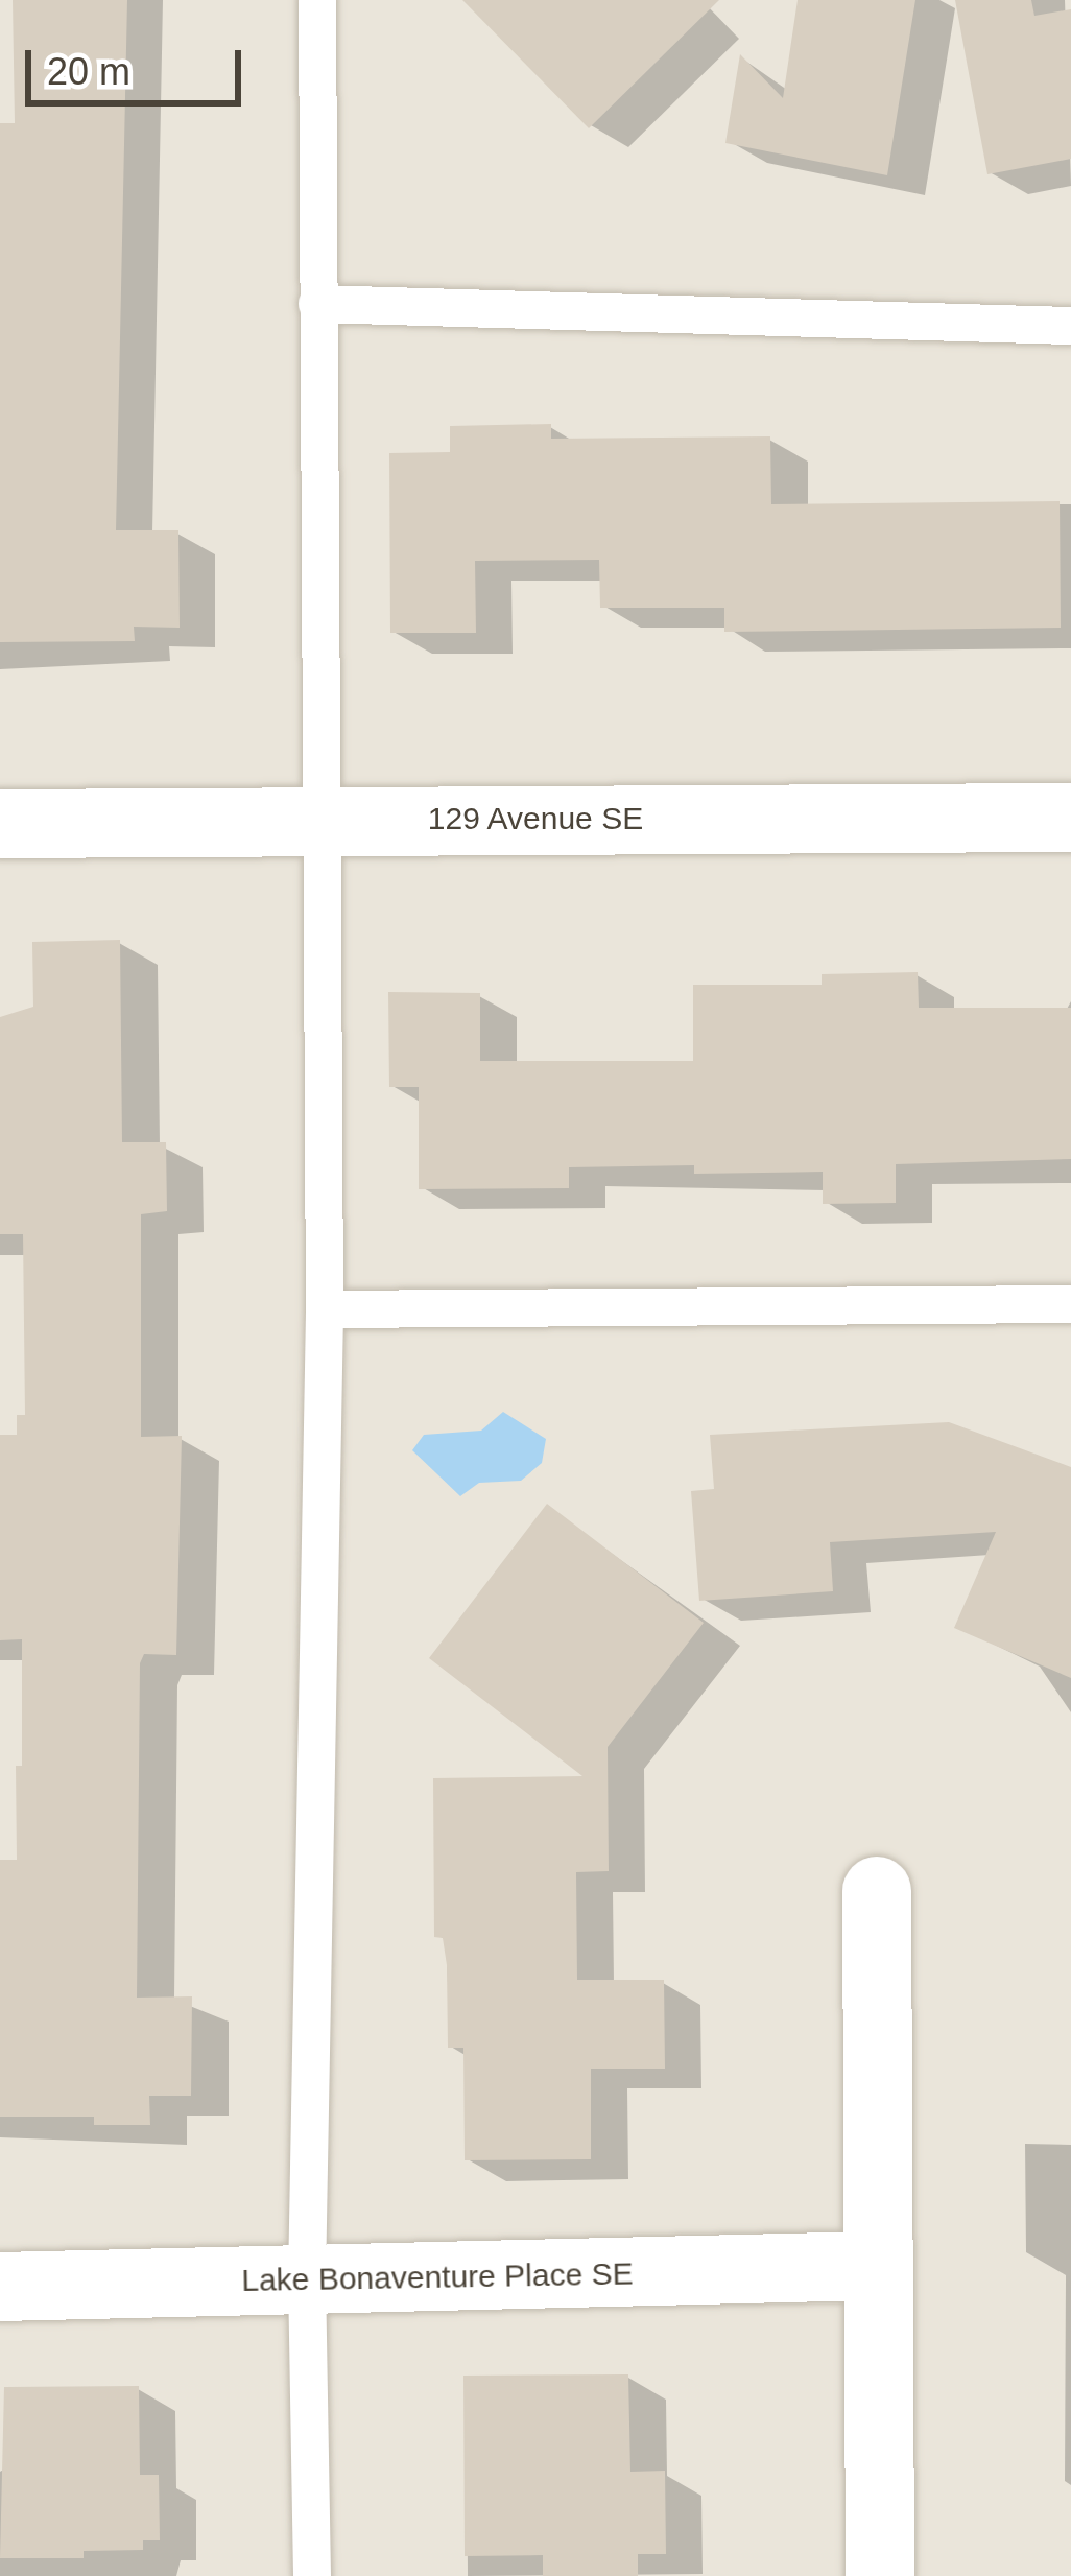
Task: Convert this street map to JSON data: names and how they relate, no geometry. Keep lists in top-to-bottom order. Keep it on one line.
{"streets":{"street":["129 Avenue SE","Lake Bonaventure Place SE"]},"scale_bar":"20 m"}
